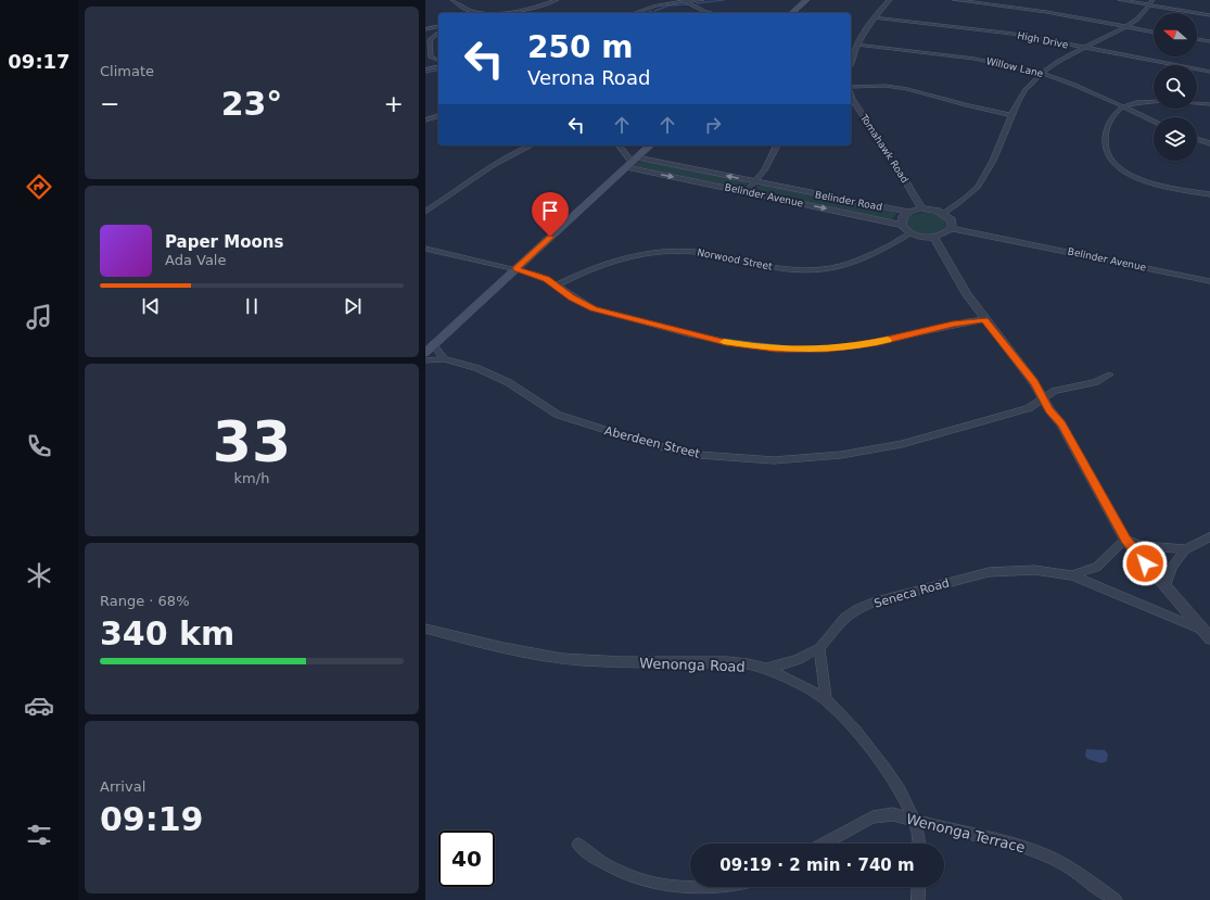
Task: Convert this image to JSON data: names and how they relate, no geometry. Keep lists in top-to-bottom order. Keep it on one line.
{"streets":{"street":["High Drive","Willow Lane","Tomahawk Road","Belinder Avenue","Belinder Road","Norwood Street","Aberdeen Street","Seneca Road","Wenonga Road","Wenonga Terrace"]},"crossings":[["Belinder Avenue","Belinder Road"],["Wenonga Road","Wenonga Terrace"]],"one_way":["Belinder Avenue","Belinder Road"],"north":"left","page":{"tabs":"09:17","tile":["Climate",["33","km/h"],["Range · 68%","340 km"],["Arrival","09:19"]],"turn":["250 m","Verona Road"],"heat":["−","23°","+"],"song":["Paper Moons","Ada Vale"],"limit":"40","trip":"09:19 · 2 min · 740 m"}}
